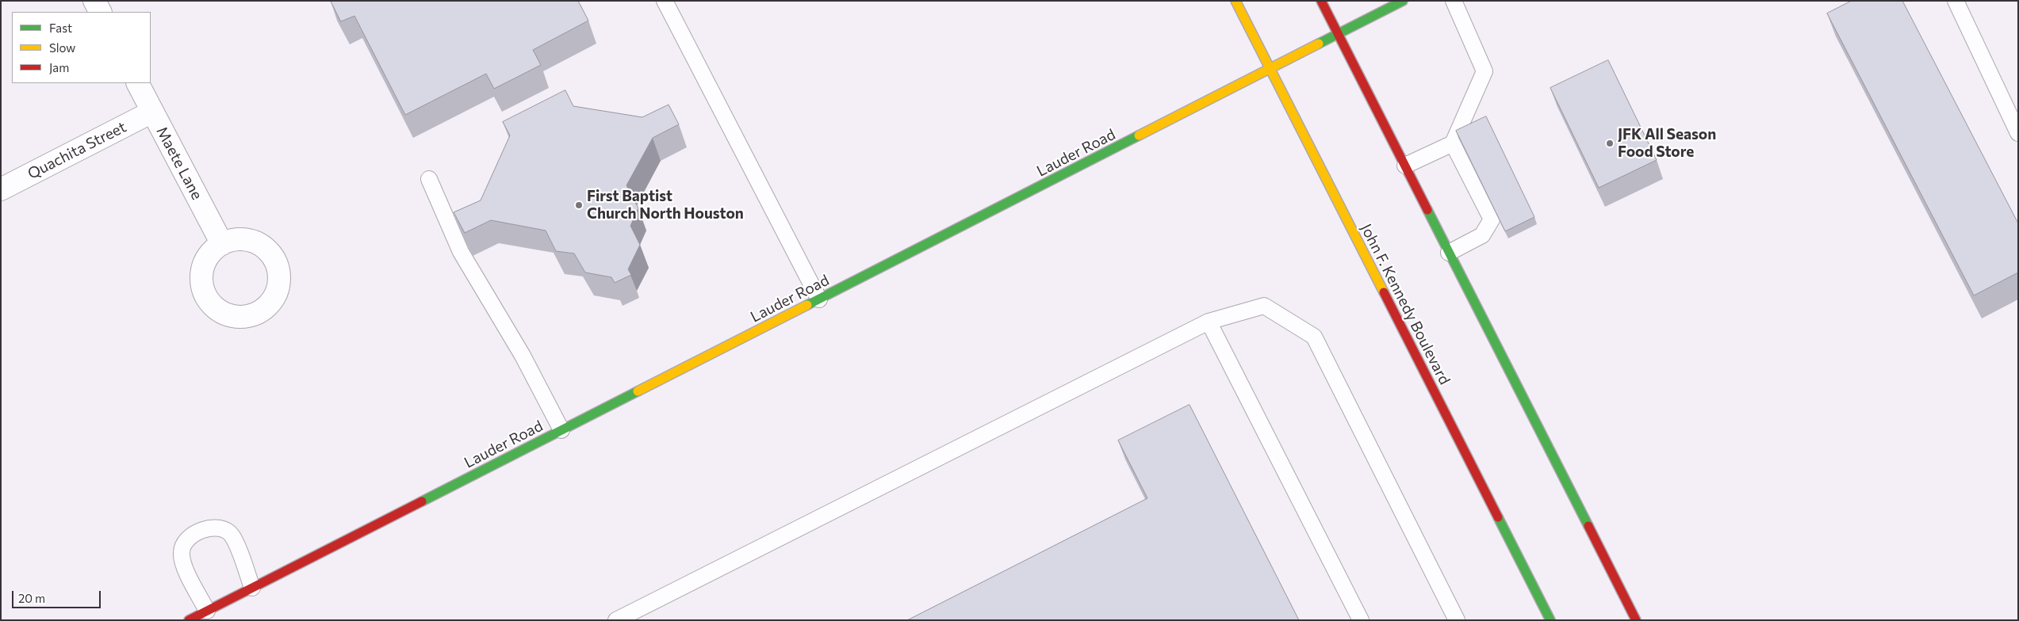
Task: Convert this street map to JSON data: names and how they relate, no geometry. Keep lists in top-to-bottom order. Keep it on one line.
{"streets":{"main road":["Lauder Road","John F. Kennedy Boulevard"],"street":["Quachita Street","Maete Lane"]},"crossings":[["Quachita Street","Maete Lane"],["Lauder Road","John F. Kennedy Boulevard"]],"places":["JFK All Season Food Store","First Baptist Church North Houston"],"legend":["Fast","Slow","Jam"],"scale_bar":"20 m"}
